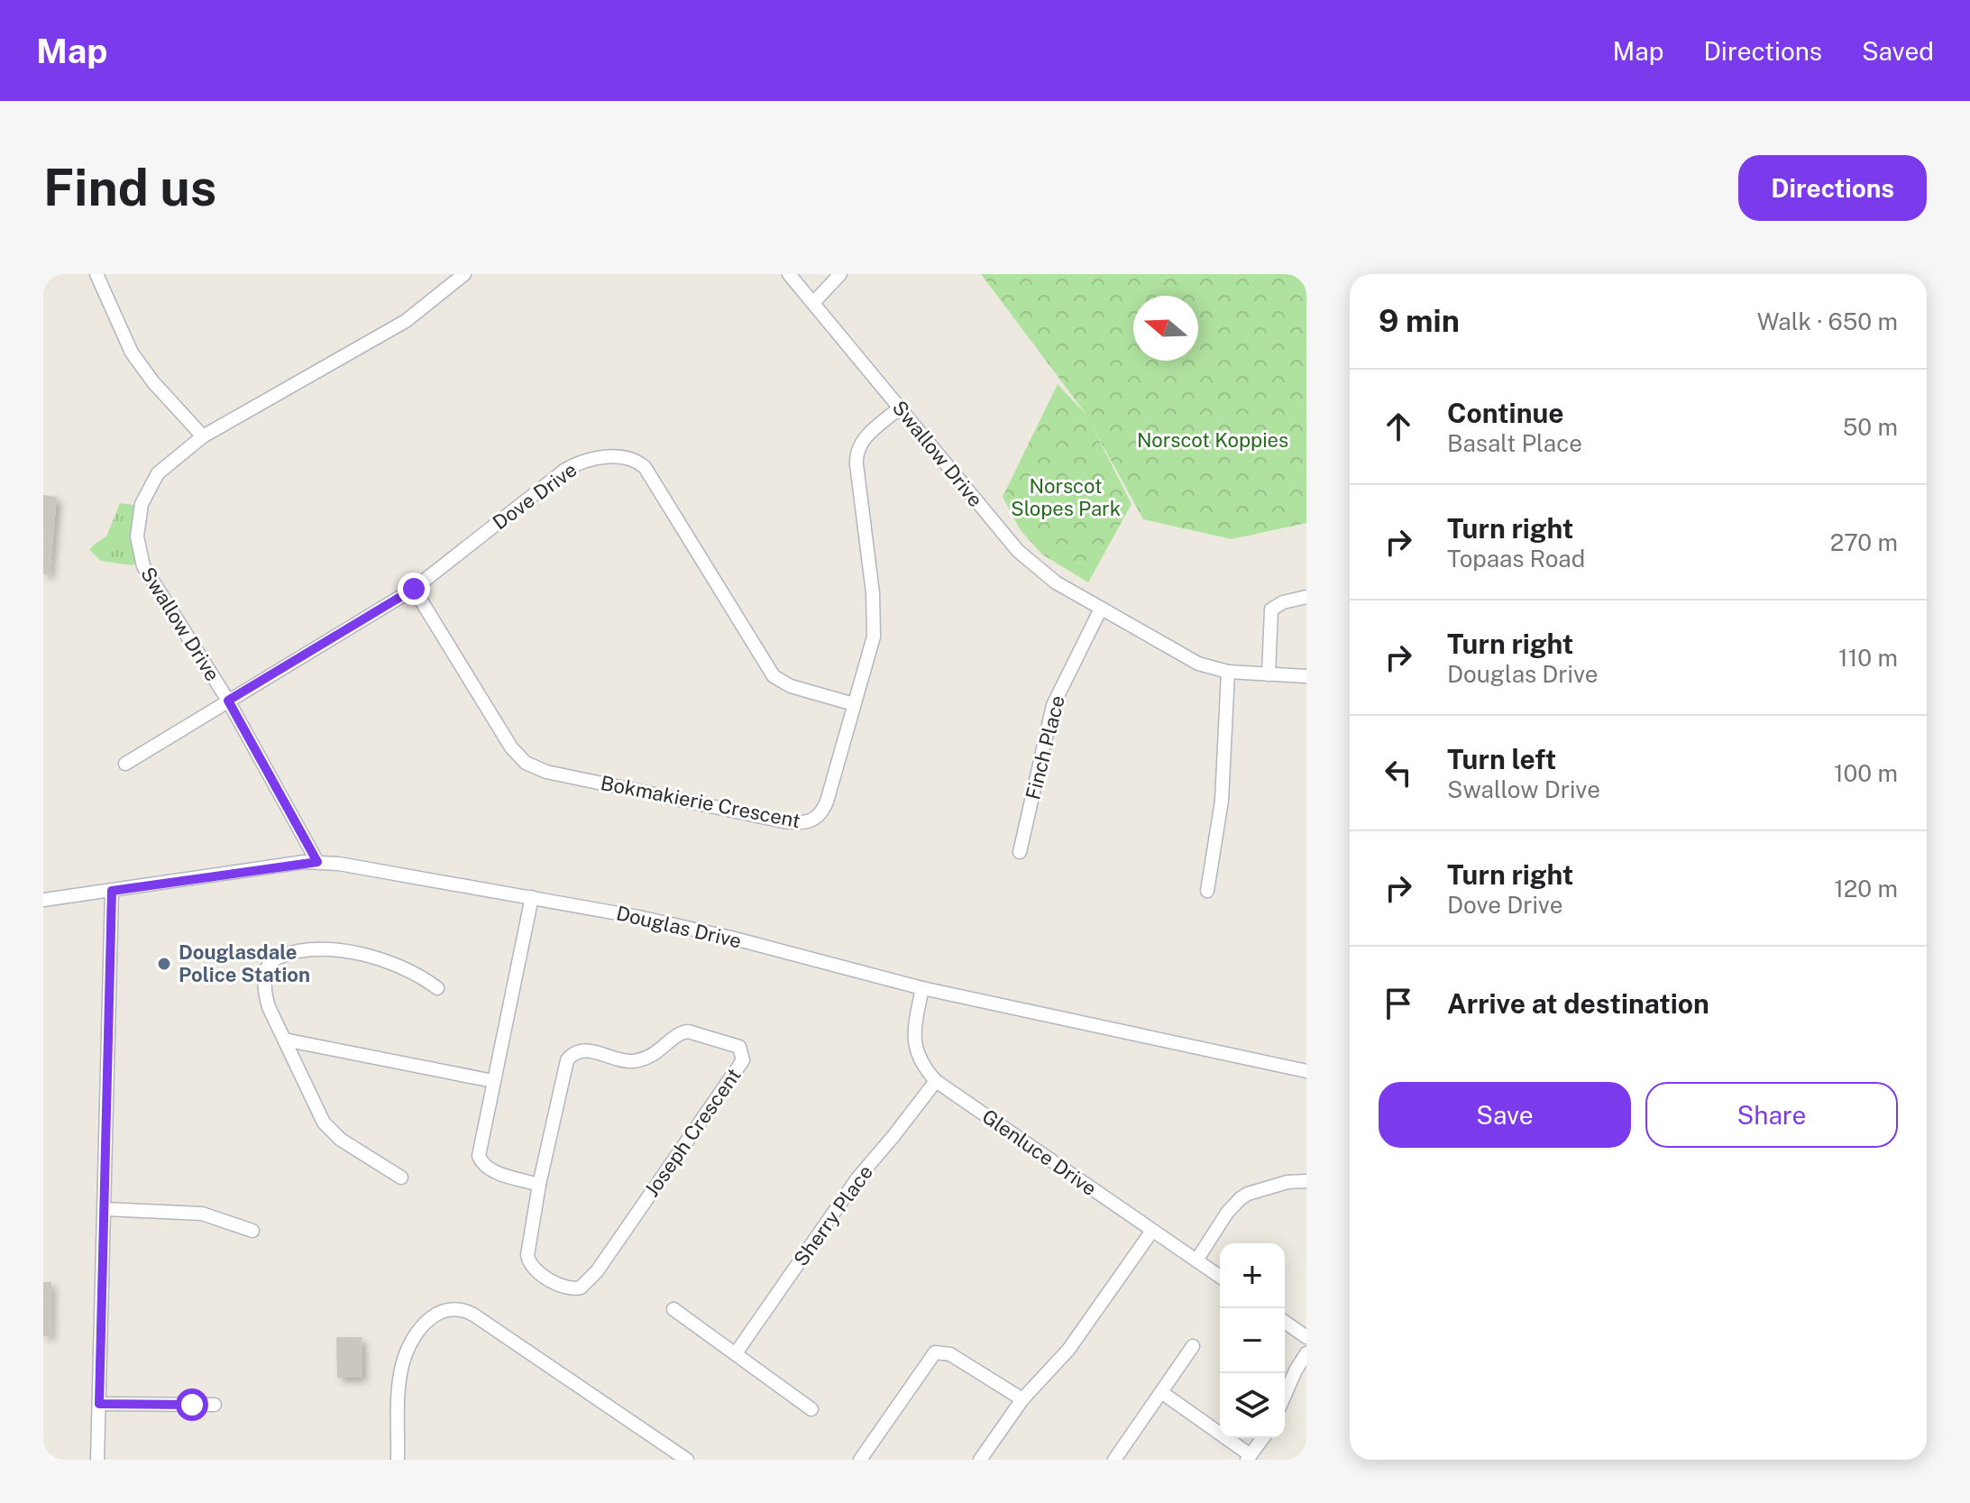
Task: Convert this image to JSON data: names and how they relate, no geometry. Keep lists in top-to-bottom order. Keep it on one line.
{"streets":{"street":["Swallow Drive","Dove Drive","Finch Place","Bokmakierie Crescent","Douglas Drive","Joseph Crescent","Glenluce Drive","Sherry Place"]},"crossings":[["Swallow Drive","Dove Drive"],["Swallow Drive","Finch Place"],["Swallow Drive","Bokmakierie Crescent"],["Swallow Drive","Douglas Drive"],["Dove Drive","Bokmakierie Crescent"],["Douglas Drive","Glenluce Drive"],["Glenluce Drive","Sherry Place"]],"parks":["Norscot Koppies","Norscot Slopes Park"],"places":["Douglasdale Police Station"],"north":"left","page":{"header":"Map","nav":["Map","Directions","Saved"],"buttons":["Directions",["Save","Share"]],"title":"Find us","heading":["9 min","Walk · 650 m"],"list":[["Continue","Basalt Place","50 m"],["Turn right","Topaas Road","270 m"],["Turn right","Douglas Drive","110 m"],["Turn left","Swallow Drive","100 m"],["Turn right","Dove Drive","120 m"],"Arrive at destination"],"map_buttons":["+","−"]}}
